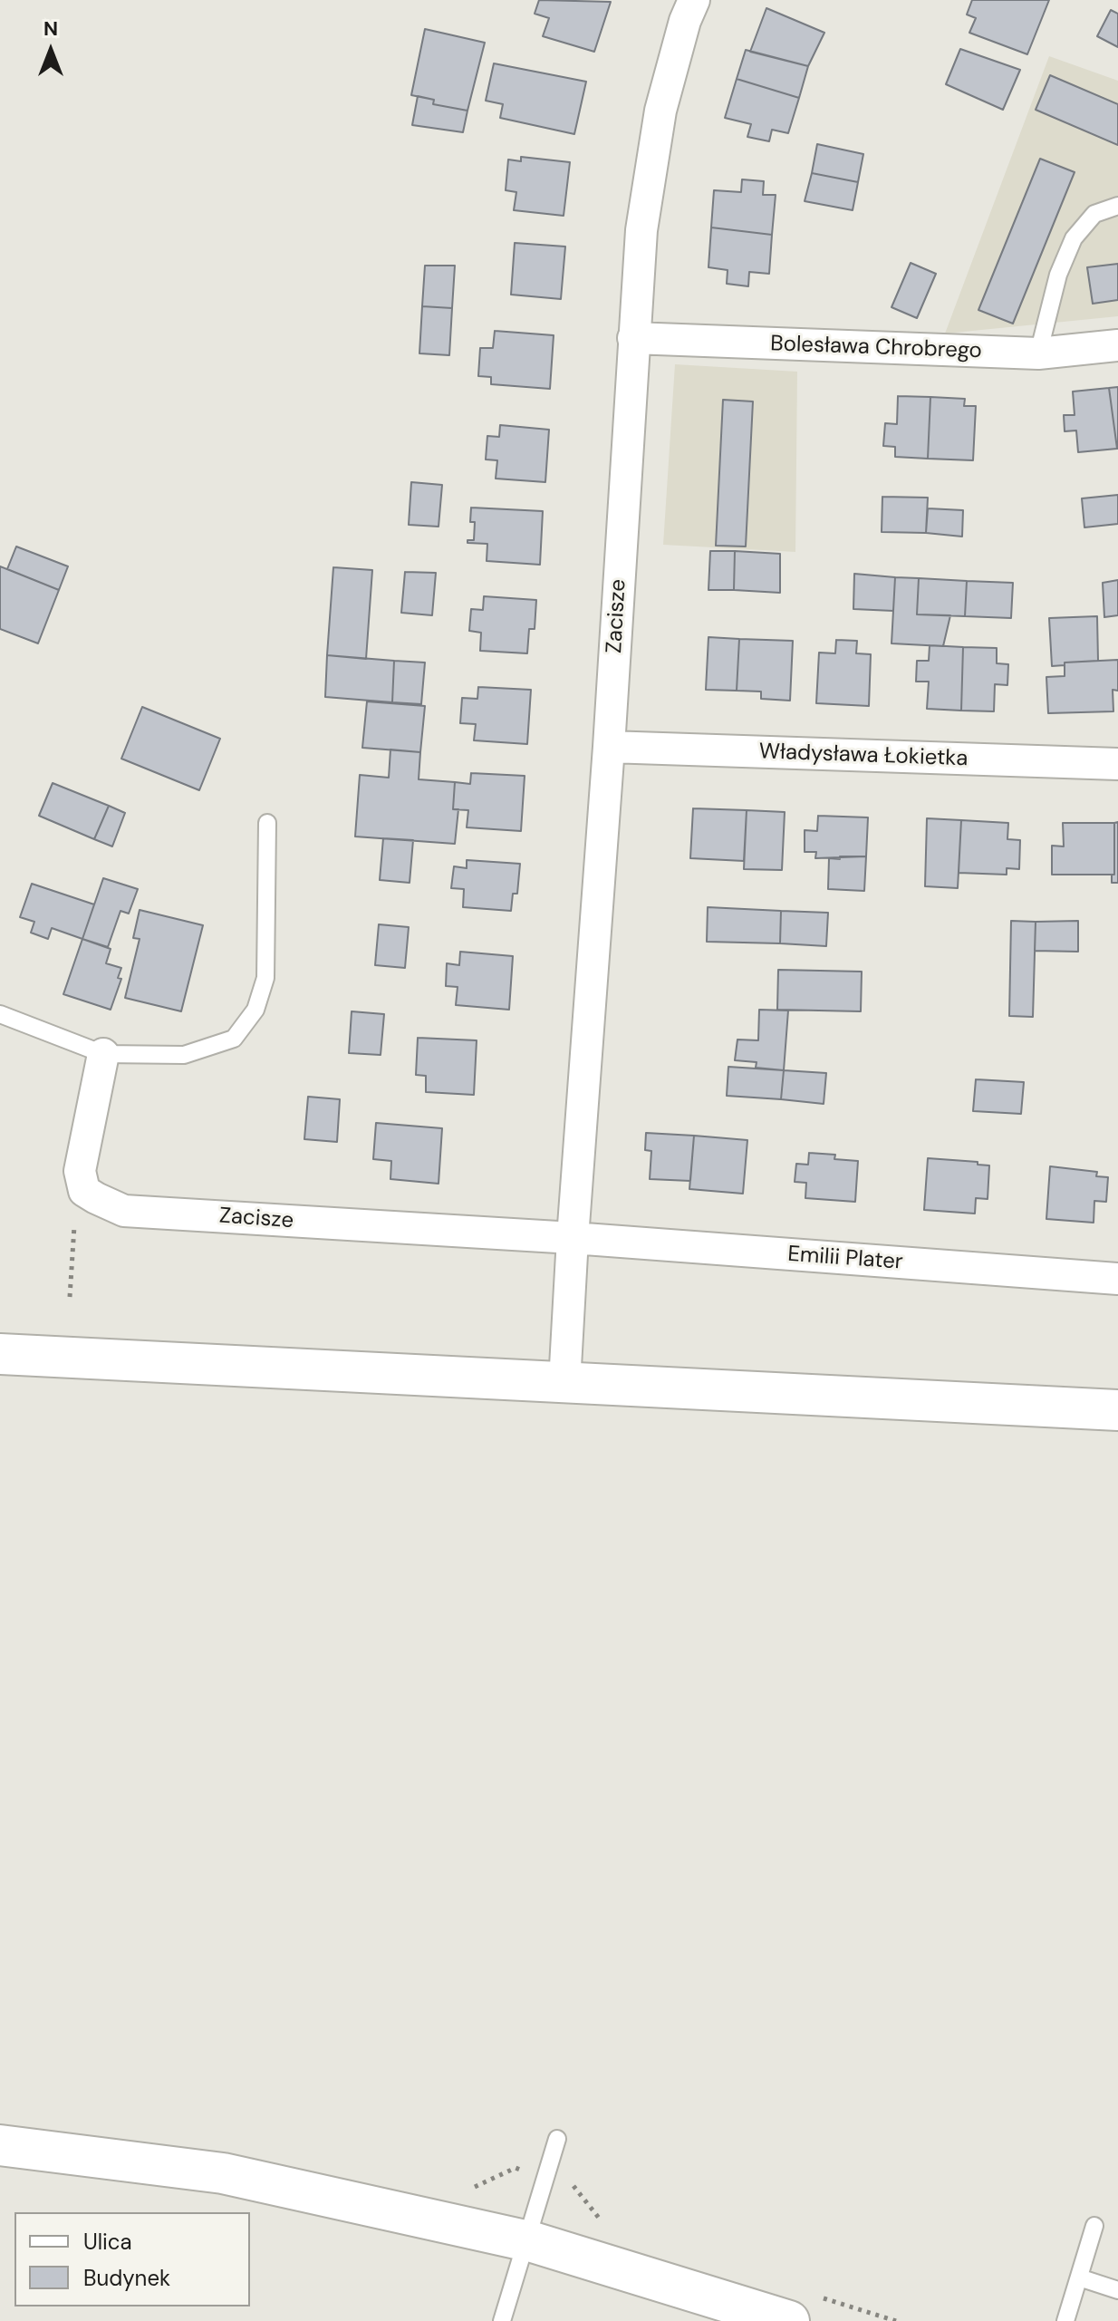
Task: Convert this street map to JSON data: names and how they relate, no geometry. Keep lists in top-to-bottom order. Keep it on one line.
{"streets":{"street":["Bolesława Chrobrego","Zacisze","Władysława Łokietka","Emilii Plater"]},"crossings":[["Bolesława Chrobrego","Zacisze"],["Zacisze","Władysława Łokietka"],["Zacisze","Emilii Plater"]],"legend":["Ulica","Budynek"],"north":"top"}
